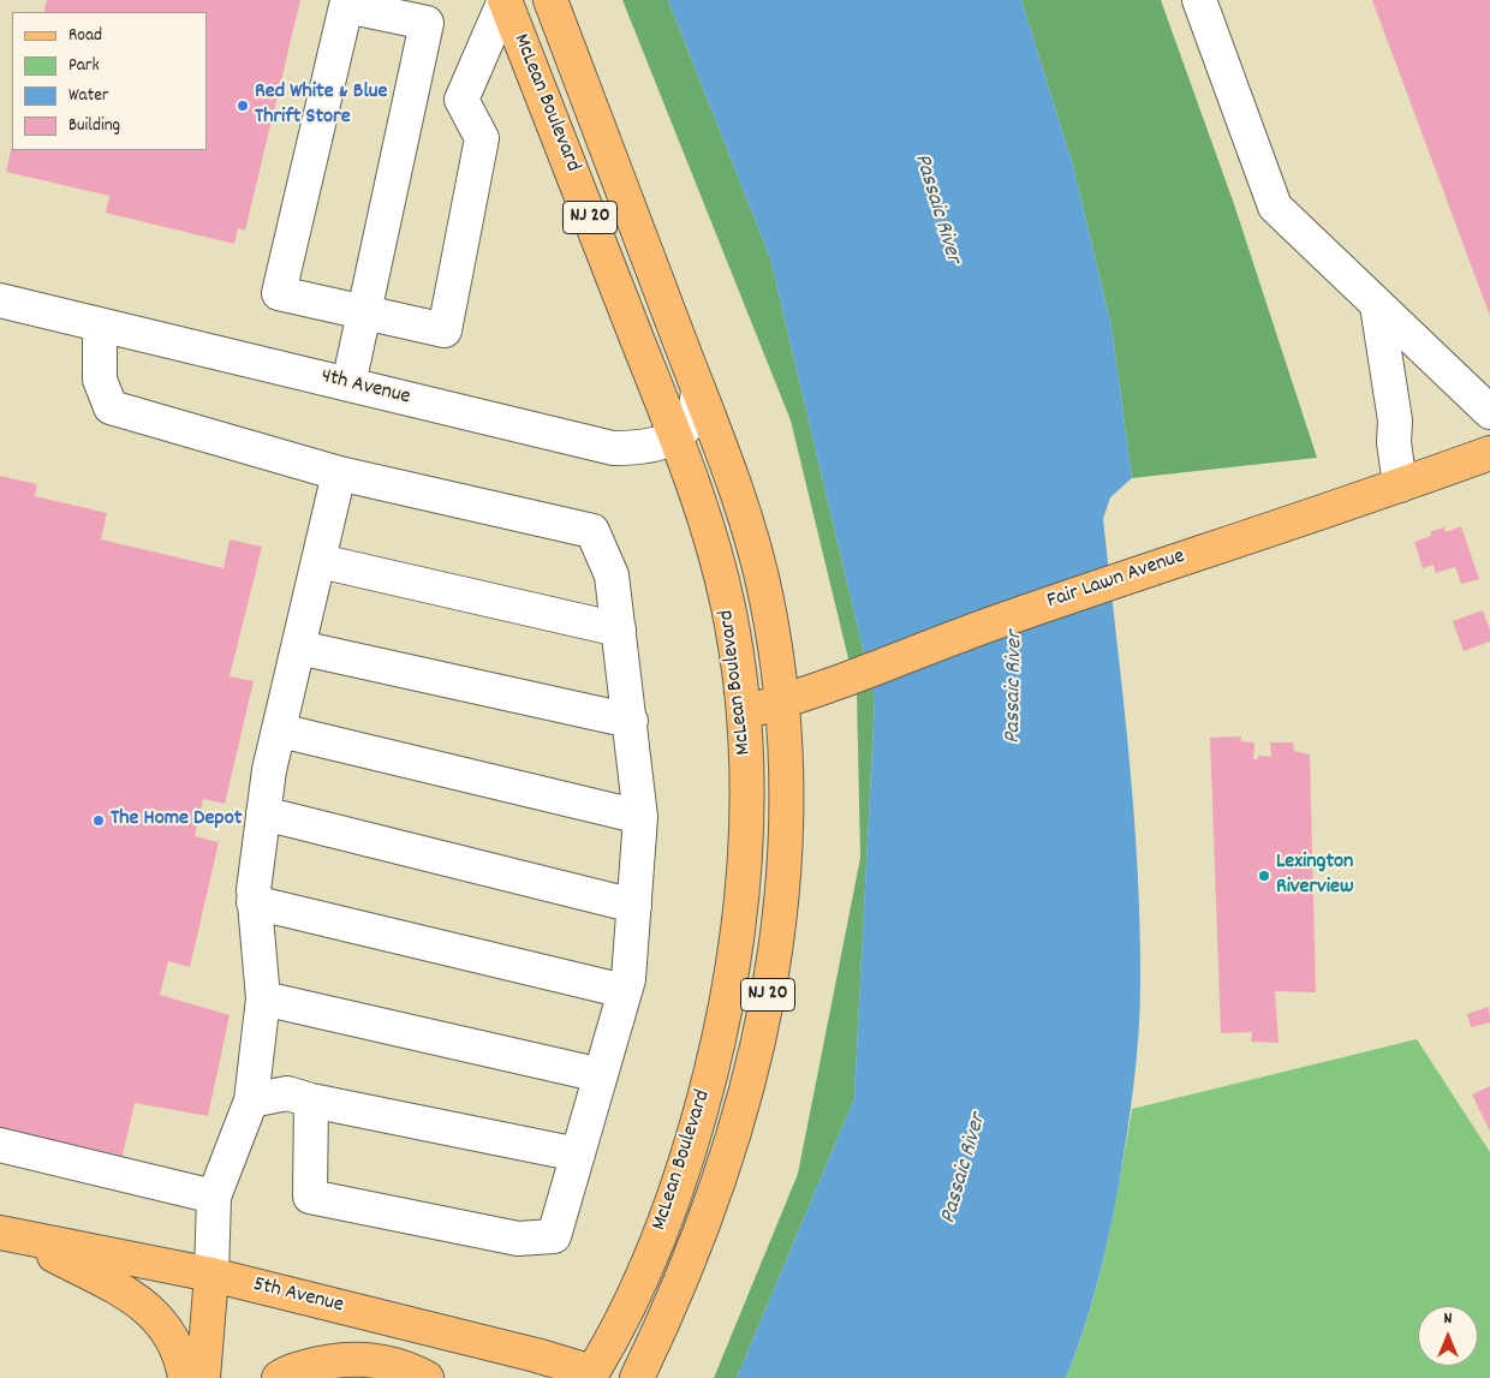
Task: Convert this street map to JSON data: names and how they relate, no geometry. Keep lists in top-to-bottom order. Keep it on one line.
{"streets":{"main road":["McLean Boulevard","NJ 20","Fair Lawn Avenue","5th Avenue"],"street":["4th Avenue"]},"crossings":[["McLean Boulevard","4th Avenue"],["McLean Boulevard","Fair Lawn Avenue"],["McLean Boulevard","5th Avenue"]],"water":["Passaic River"],"places":["Red White & Blue Thrift Store","The Home Depot","Lexington Riverview"],"legend":["Road","Park","Water","Building"],"north":"top"}
